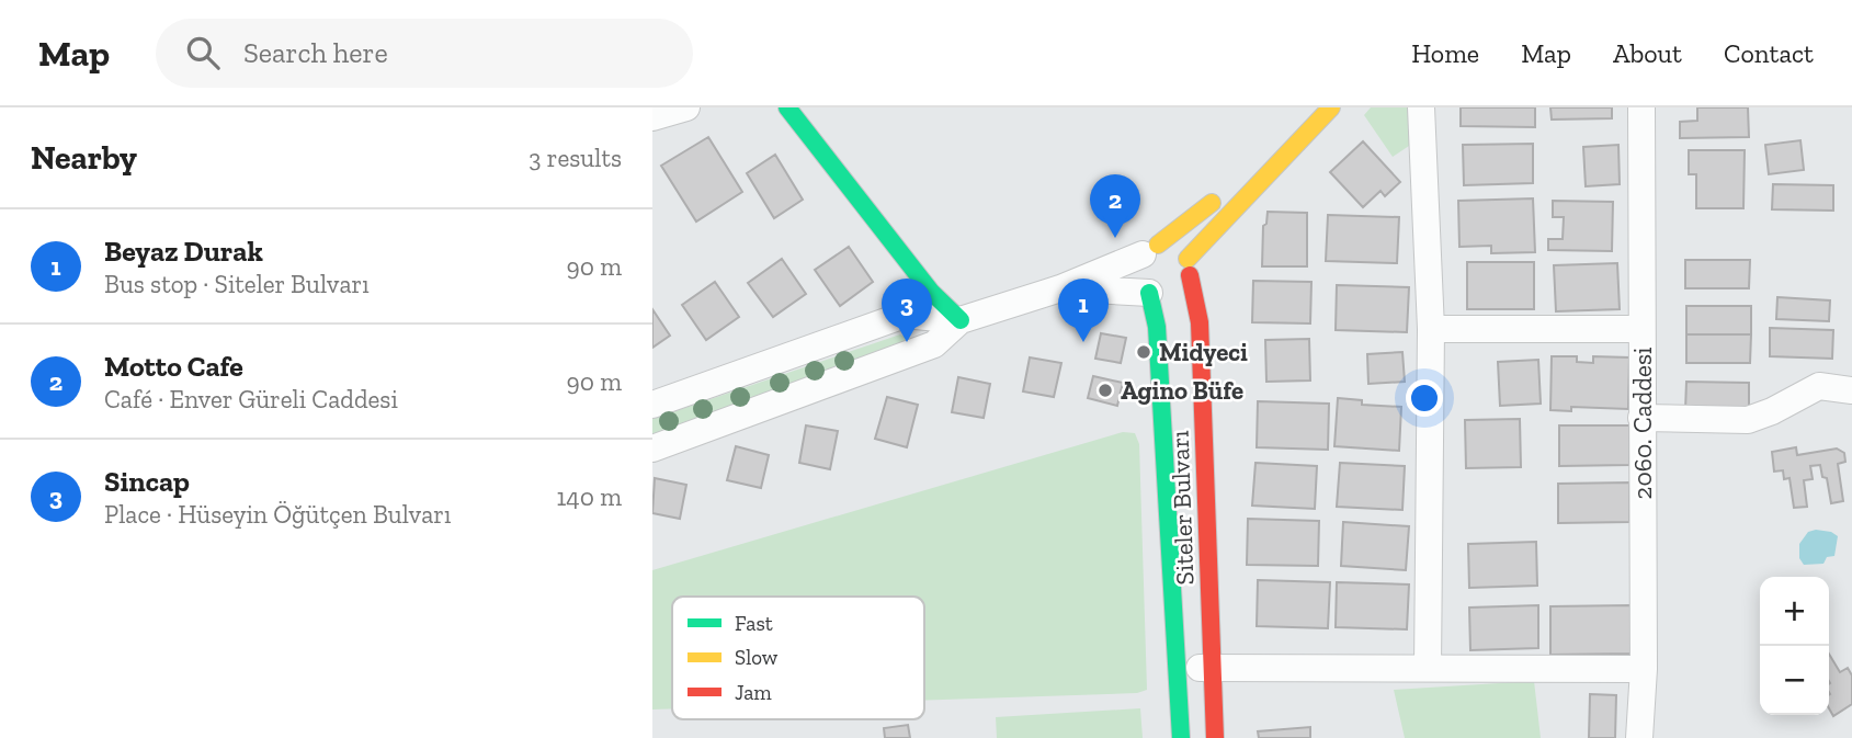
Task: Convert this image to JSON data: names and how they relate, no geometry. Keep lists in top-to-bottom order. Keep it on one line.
{"streets":{"main road":["Siteler Bulvarı"],"street":["2060. Caddesi"]},"places":["Midyeci","Agino Büfe"],"legend":["Fast","Slow","Jam"],"page":{"header":"Map","search":"Search here","nav":["Home","Map","About","Contact"],"heading":["Nearby","3 results"],"pins":["2","1","3"],"list":[{"mark":"1","name":"Beyaz Durak","note":"Bus stop · Siteler Bulvarı","value":"90 m"},{"mark":"2","name":"Motto Cafe","note":"Café · Enver Güreli Caddesi","value":"90 m"},{"mark":"3","name":"Sincap","note":"Place · Hüseyin Öğütçen Bulvarı","value":"140 m"}],"map_buttons":["+","−"]}}
